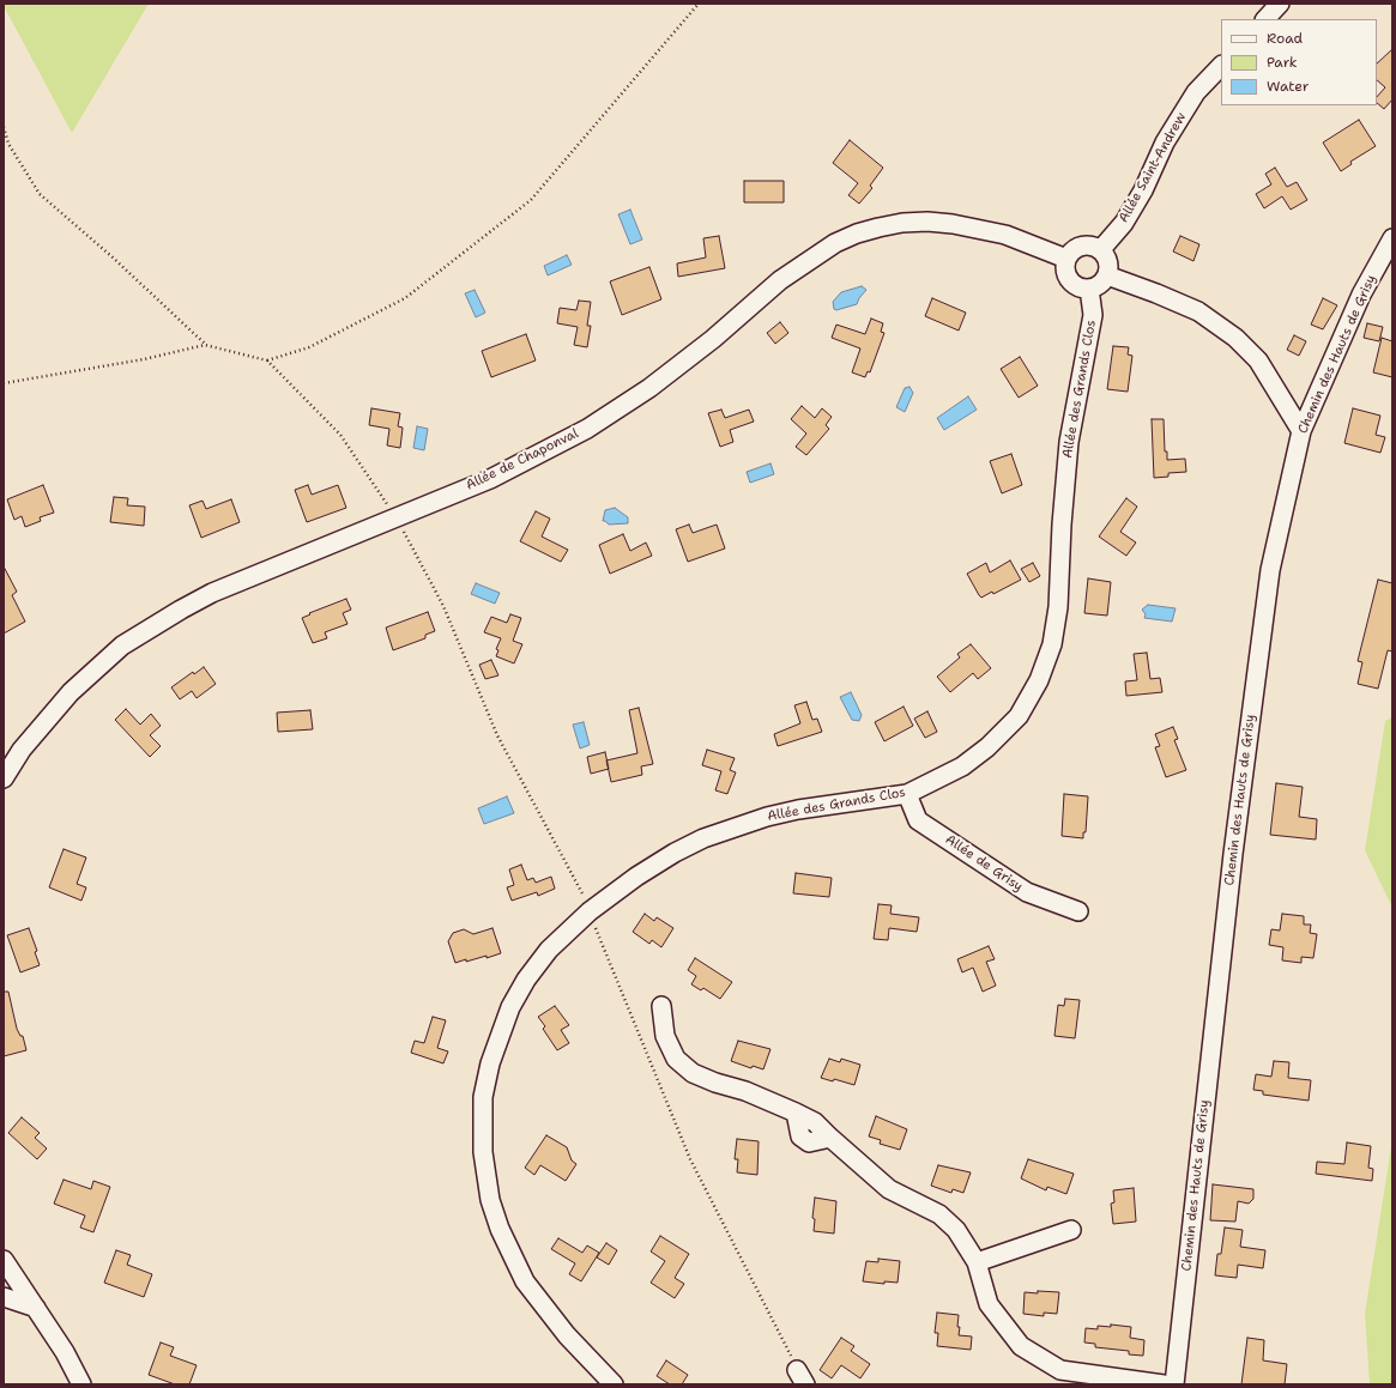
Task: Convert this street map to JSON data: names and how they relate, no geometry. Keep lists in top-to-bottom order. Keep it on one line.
{"streets":{"street":["Allée Saint-Andrew","Chemin des Hauts de Grisy","Allée des Grands Clos","Allée de Chaponval","Allée de Grisy"]},"crossings":[["Allée Saint-Andrew","Allée des Grands Clos"],["Allée Saint-Andrew","Allée de Chaponval"],["Allée des Grands Clos","Allée de Chaponval"],["Allée des Grands Clos","Allée de Grisy"]],"legend":["Road","Park","Water"]}
